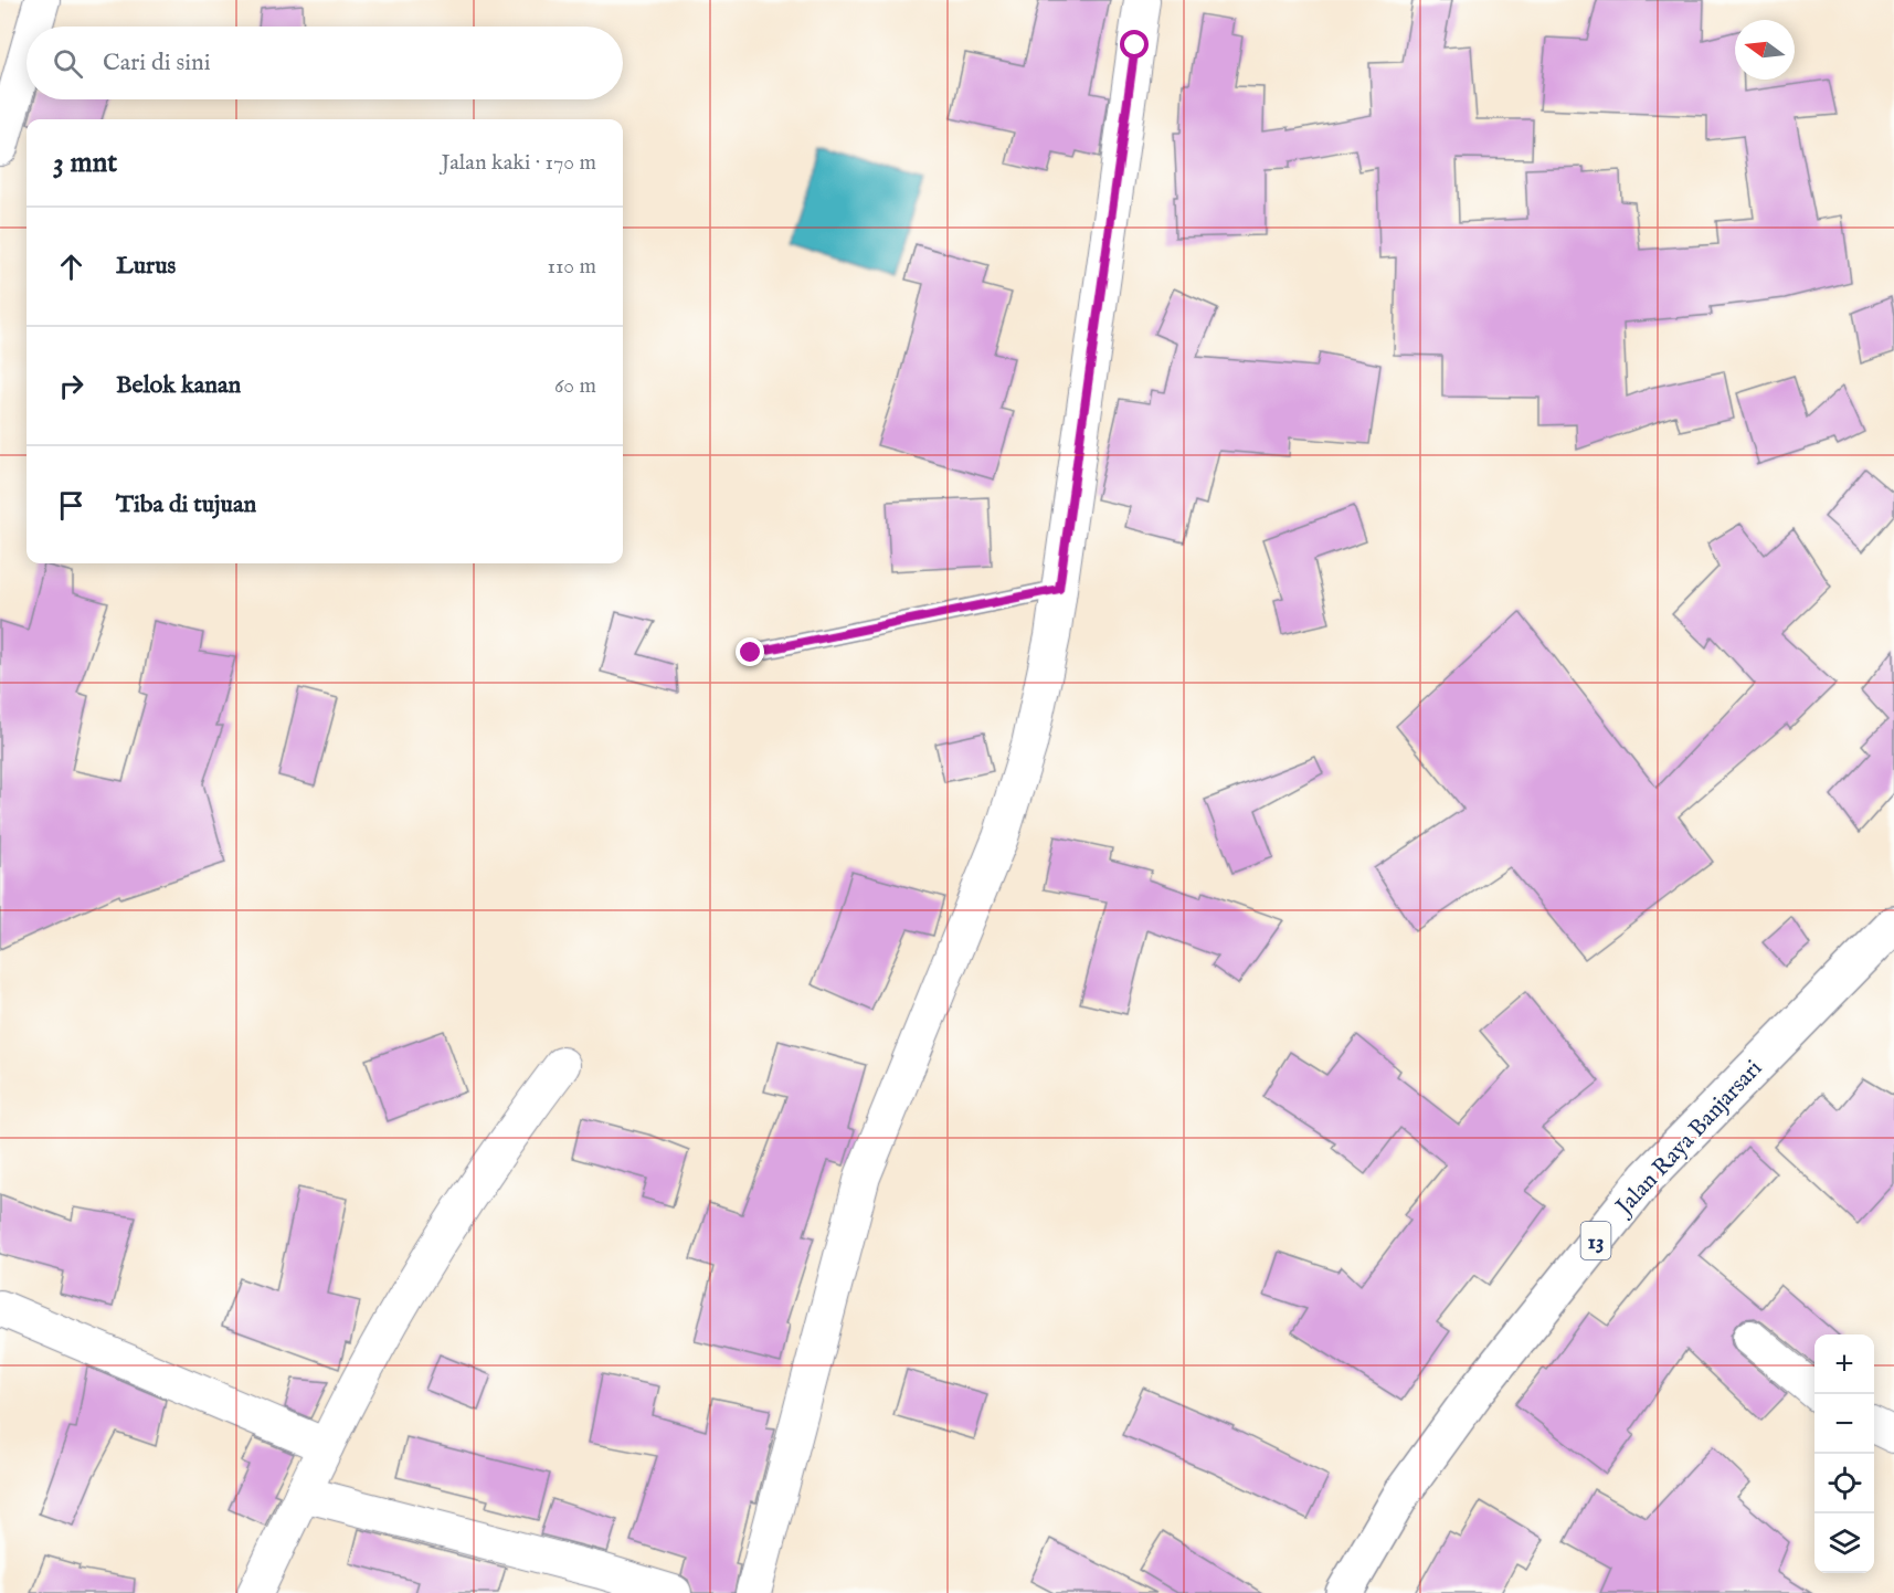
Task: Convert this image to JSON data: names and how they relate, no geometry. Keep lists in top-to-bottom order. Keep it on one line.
{"streets":{"highway":["Jalan Raya Banjarsari","13"]},"north":"left","page":{"search":"Cari di sini","heading":["3 mnt","Jalan kaki · 170 m"],"list":[["Lurus","110 m"],["Belok kanan","60 m"],"Tiba di tujuan"],"map_buttons":["+","−"]}}
